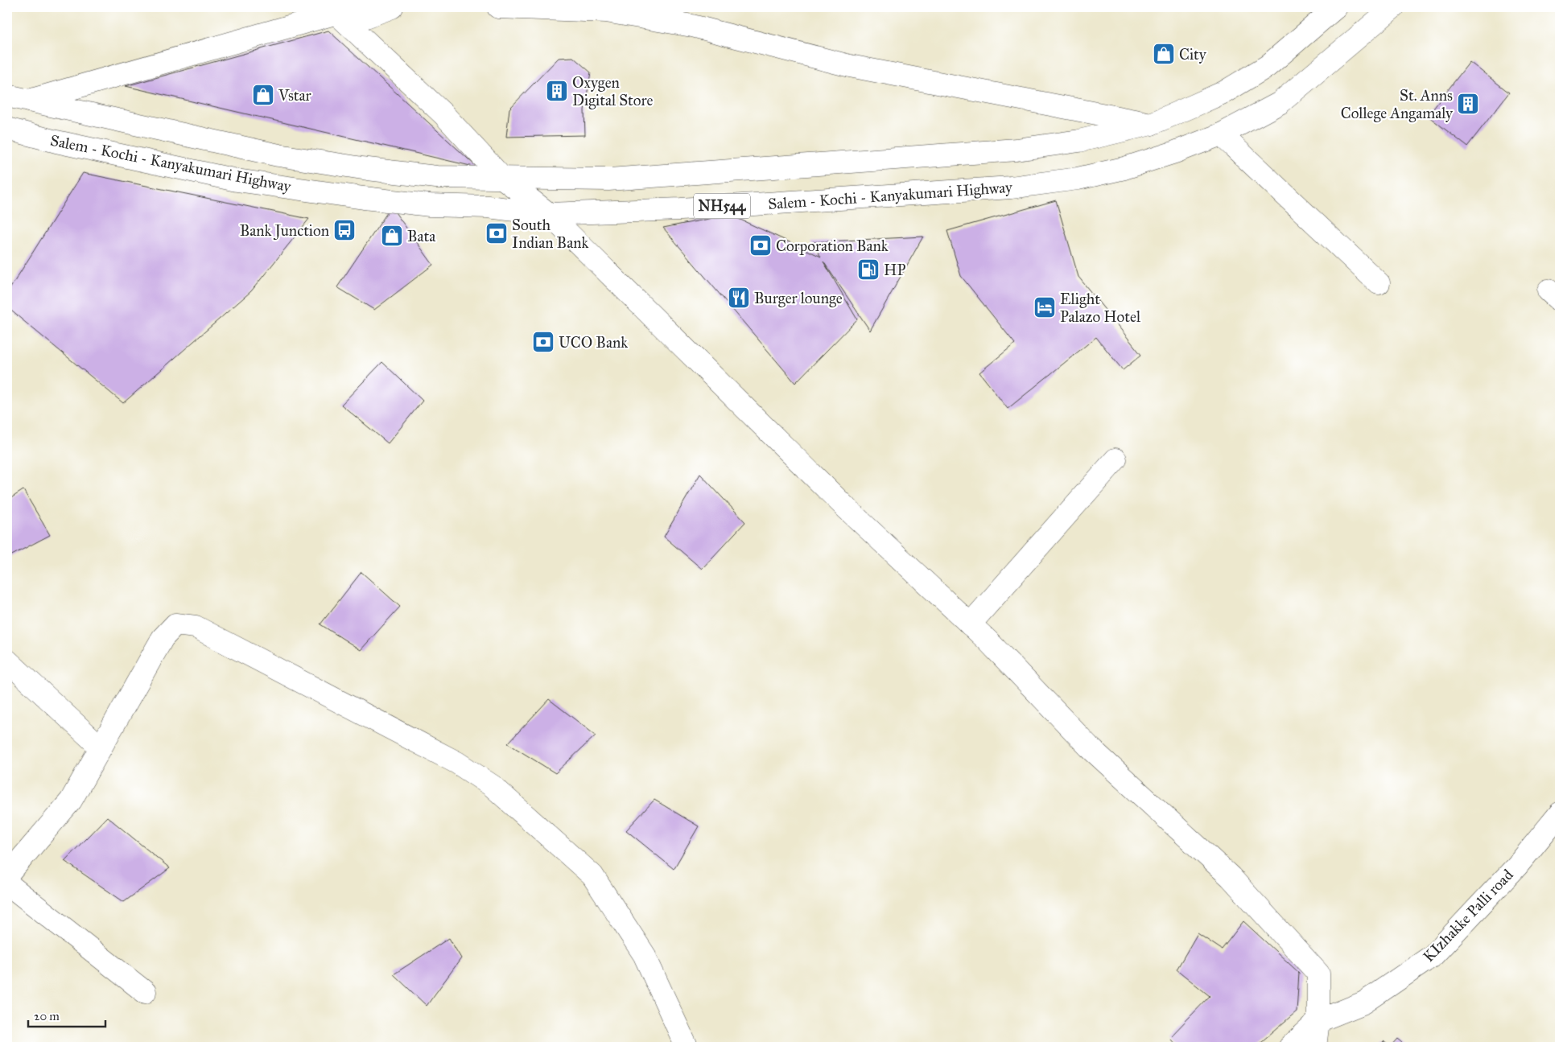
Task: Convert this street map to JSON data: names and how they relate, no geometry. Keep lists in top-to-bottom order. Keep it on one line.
{"streets":{"main road":["Salem - Kochi - Kanyakumari Highway","NH544","KIzhakke Palli road"]},"places":{"shop":["City","Vstar","Bata"],"building":["Oxygen Digital Store","St. Anns College Angamaly"],"bus stop":["Bank Junction"],"bank":["South Indian Bank","Corporation Bank","UCO Bank"],"fuel station":["HP"],"restaurant":["Burger lounge"],"hotel":["Elight Palazo Hotel"]},"scale_bar":"20 m"}
